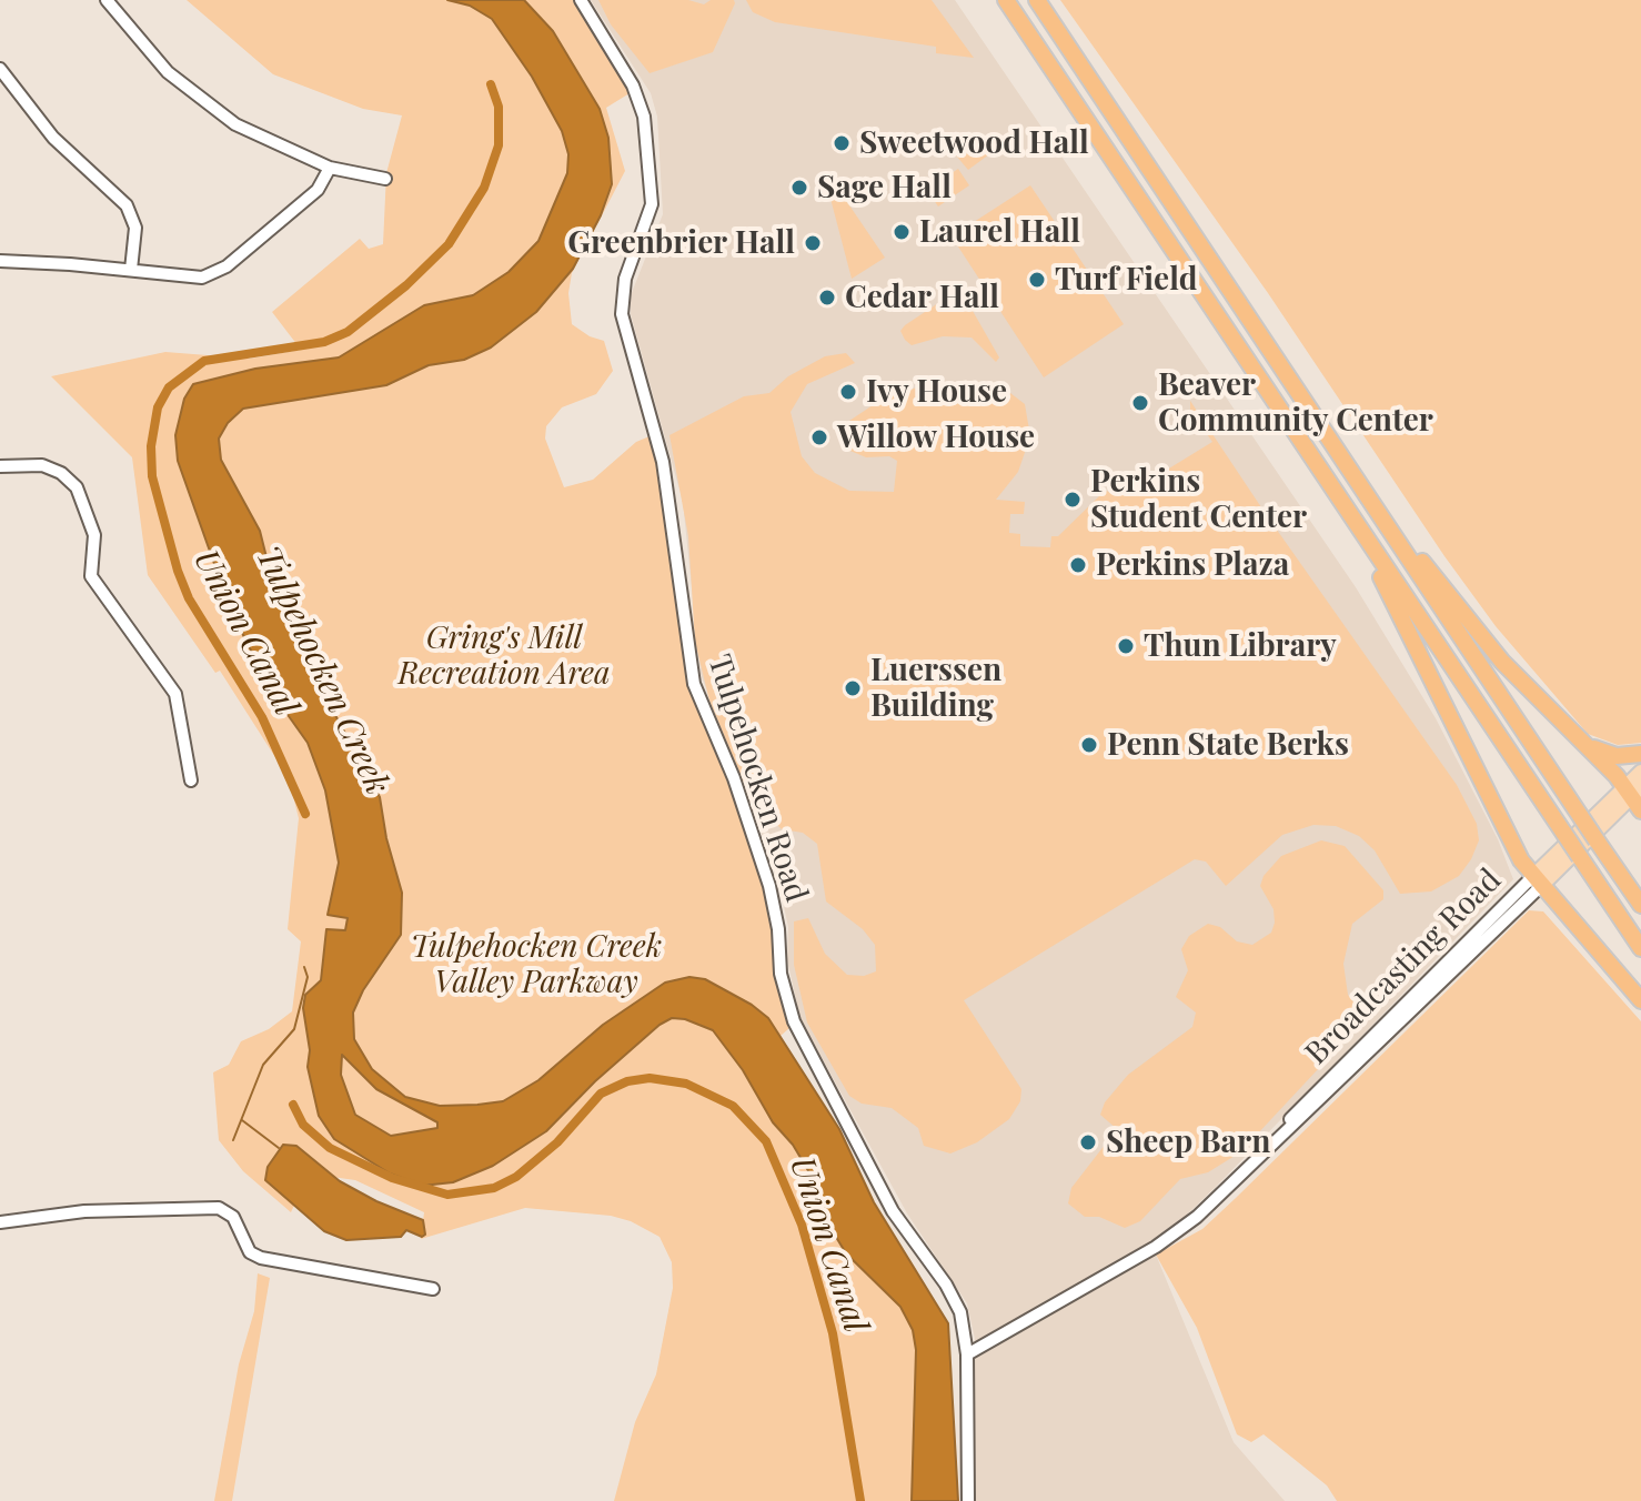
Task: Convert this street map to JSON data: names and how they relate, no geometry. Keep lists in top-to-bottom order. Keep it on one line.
{"streets":{"main road":["Broadcasting Road"],"street":["Tulpehocken Road"]},"crossings":[["Tulpehocken Road","Broadcasting Road"]],"water":["Union Canal","Tulpehocken Creek"],"parks":["Gring's Mill Recreation Area","Tulpehocken Creek Valley Parkway"],"places":["Sweetwood Hall","Sage Hall","Laurel Hall","Greenbrier Hall","Turf Field","Cedar Hall","Ivy House","Beaver Community Center","Willow House","Perkins Student Center","Perkins Plaza","Thun Library","Luerssen Building","Penn State Berks","Sheep Barn"]}
